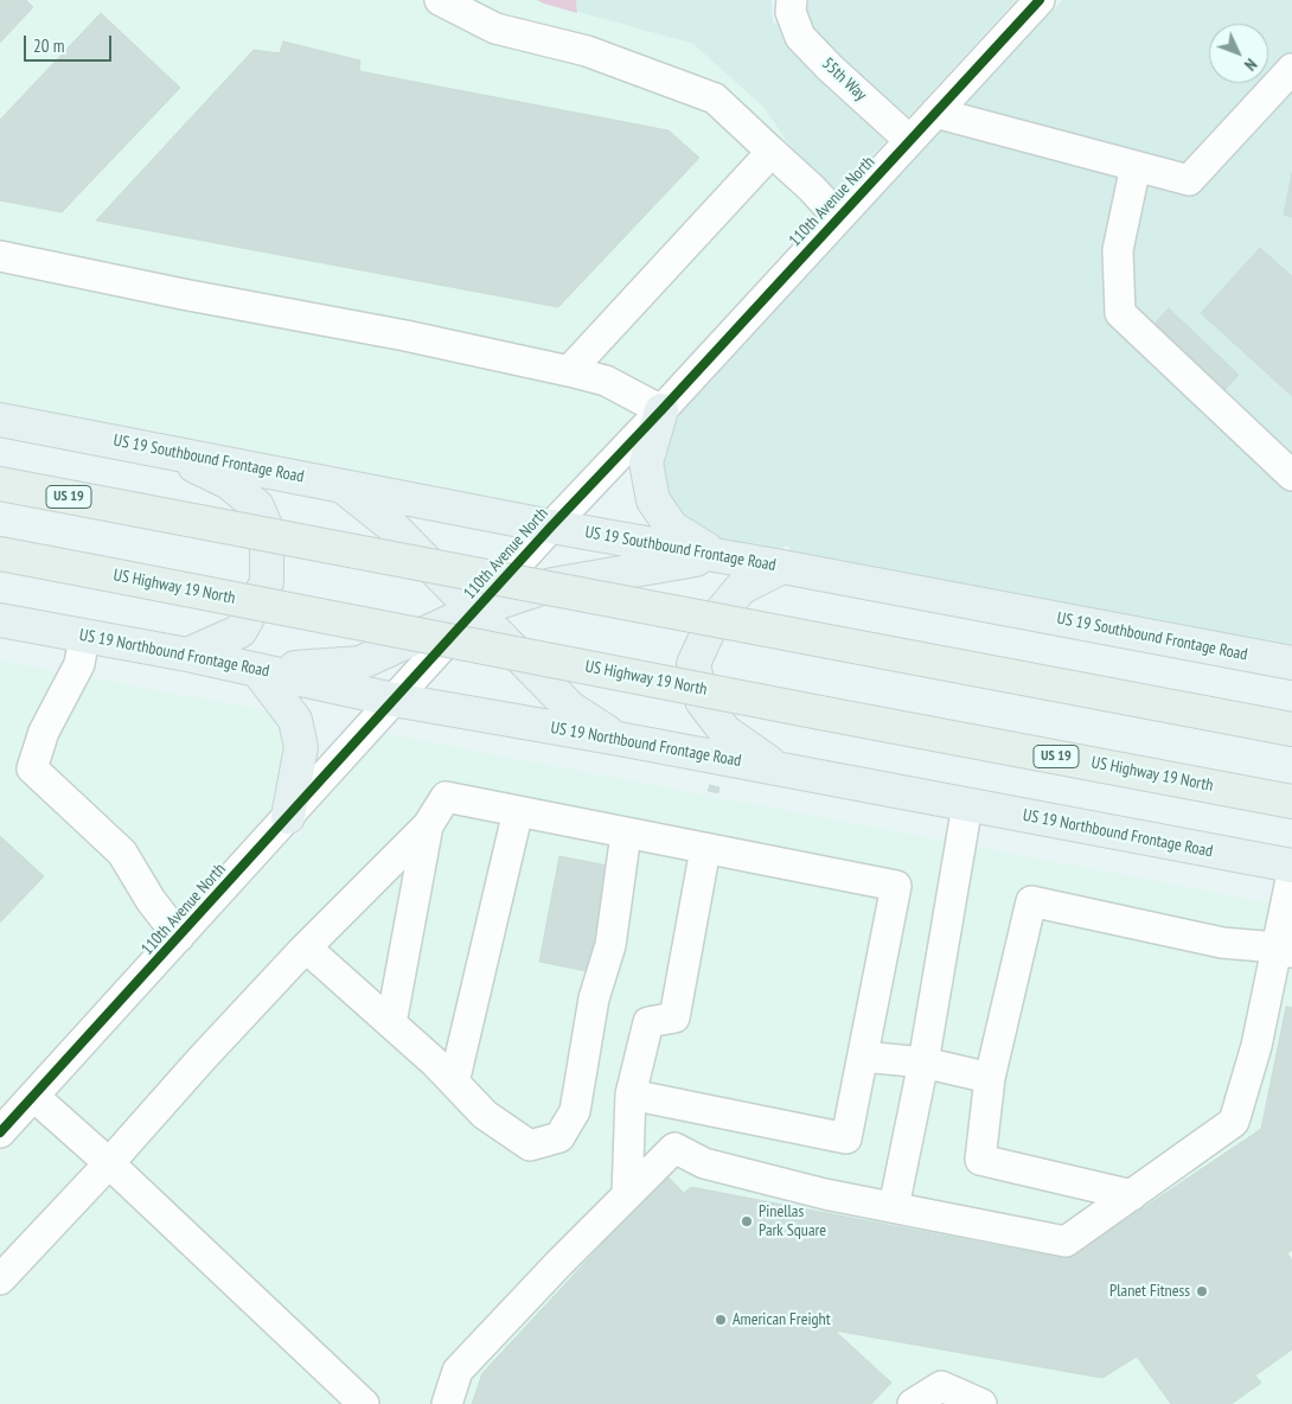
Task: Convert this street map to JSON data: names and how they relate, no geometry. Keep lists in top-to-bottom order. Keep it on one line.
{"streets":{"highway":["US 19","US Highway 19 North"],"main road":["US 19 Southbound Frontage Road","US 19 Northbound Frontage Road"],"street":["55th Way","110th Avenue North"]},"crossings":[["55th Way","110th Avenue North"],["110th Avenue North","US 19 Southbound Frontage Road"],["110th Avenue North","US 19 Northbound Frontage Road"]],"places":["Pinellas Park Square","Planet Fitness","American Freight"],"scale_bar":"20 m","north":"bottom right"}
